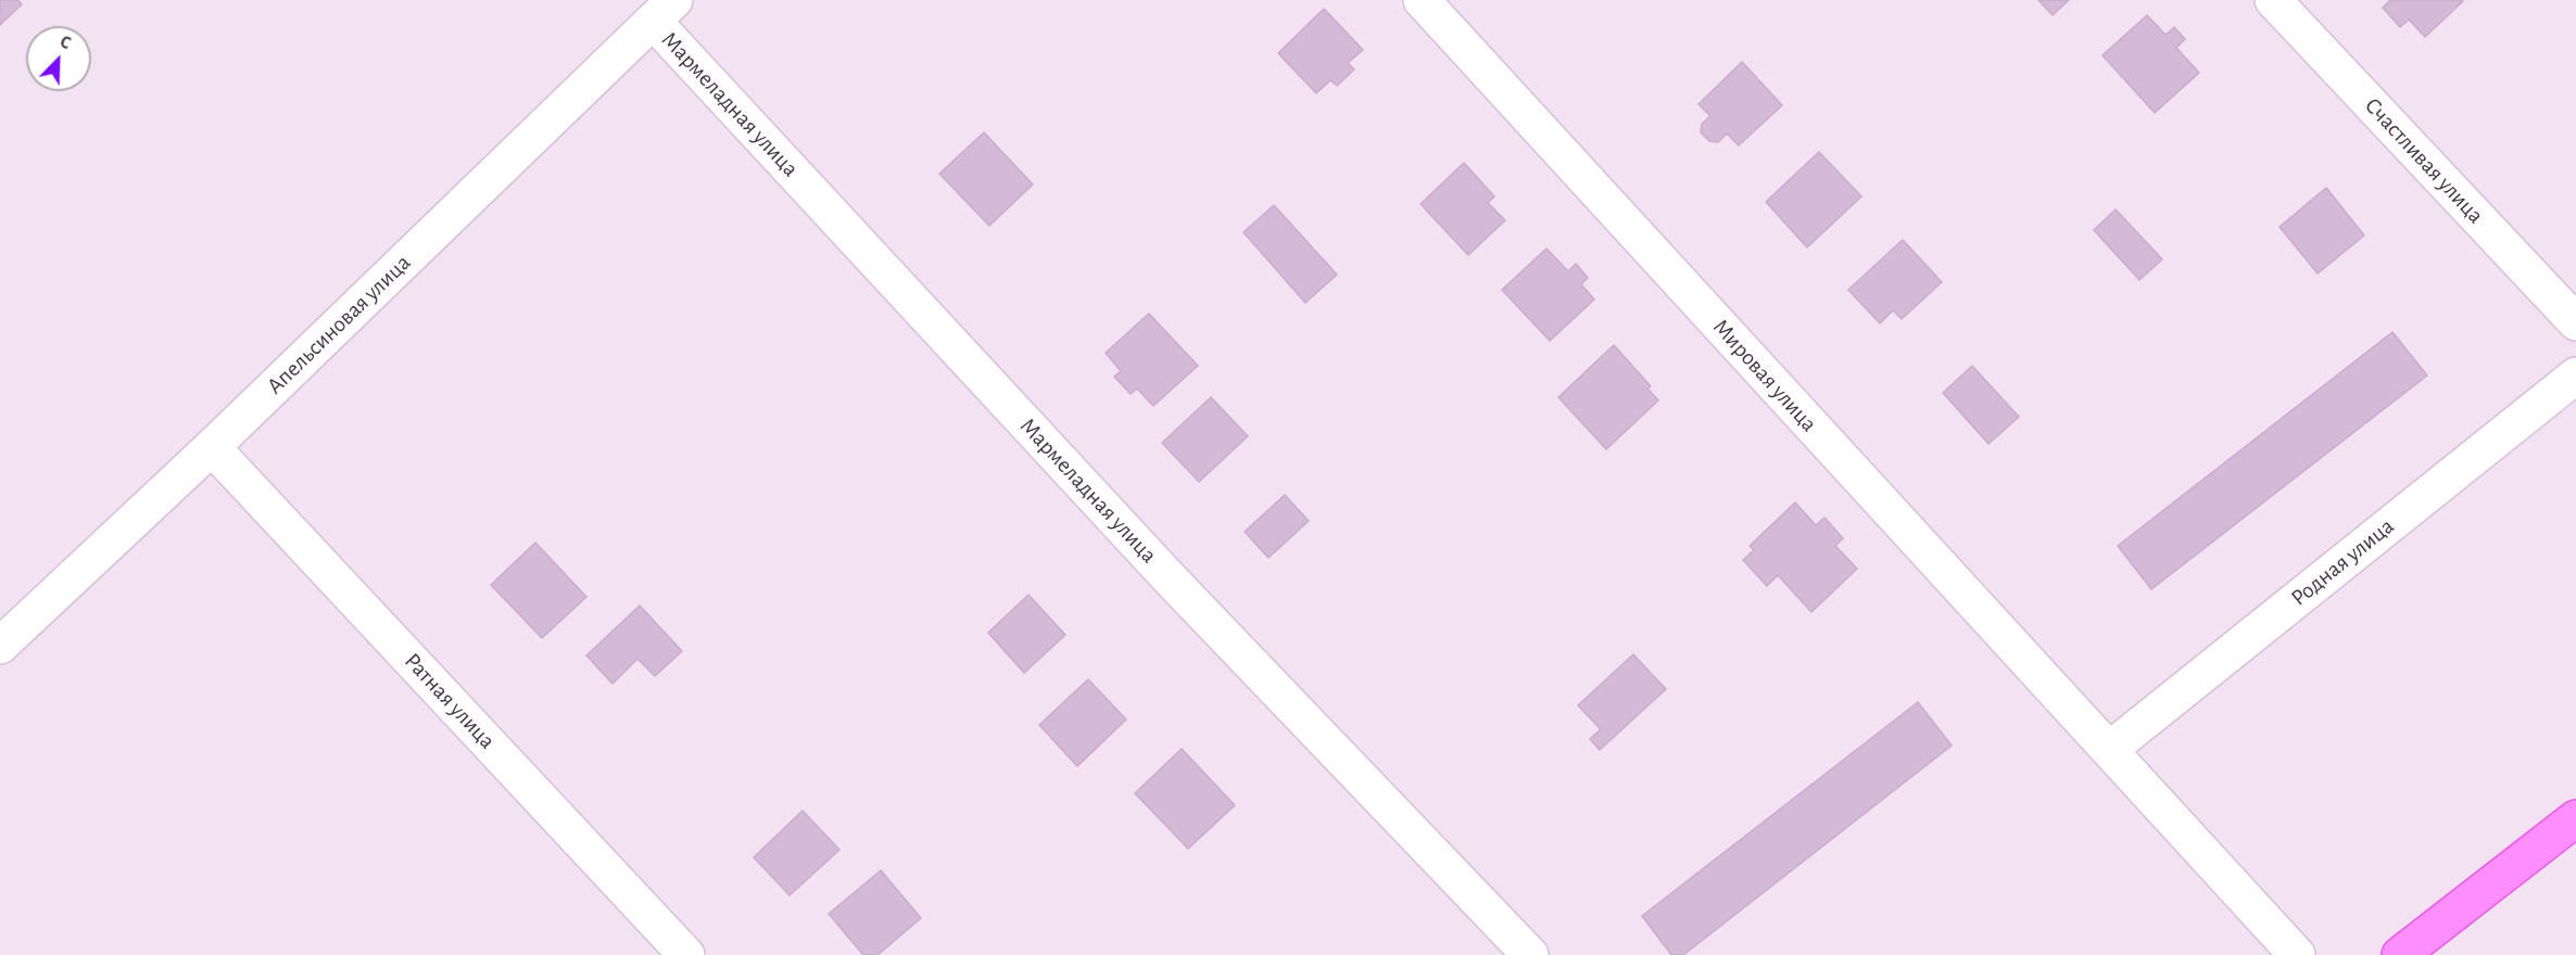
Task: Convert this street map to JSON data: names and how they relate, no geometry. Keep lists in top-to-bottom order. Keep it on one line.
{"streets":{"street":["Мармеладная улица","Счастливая улица","Апельсиновая улица","Мировая улица","Родная улица","Ратная улица"]},"crossings":[["Мармеладная улица","Апельсиновая улица"],["Апельсиновая улица","Ратная улица"],["Мировая улица","Родная улица"]],"north":"top right"}
